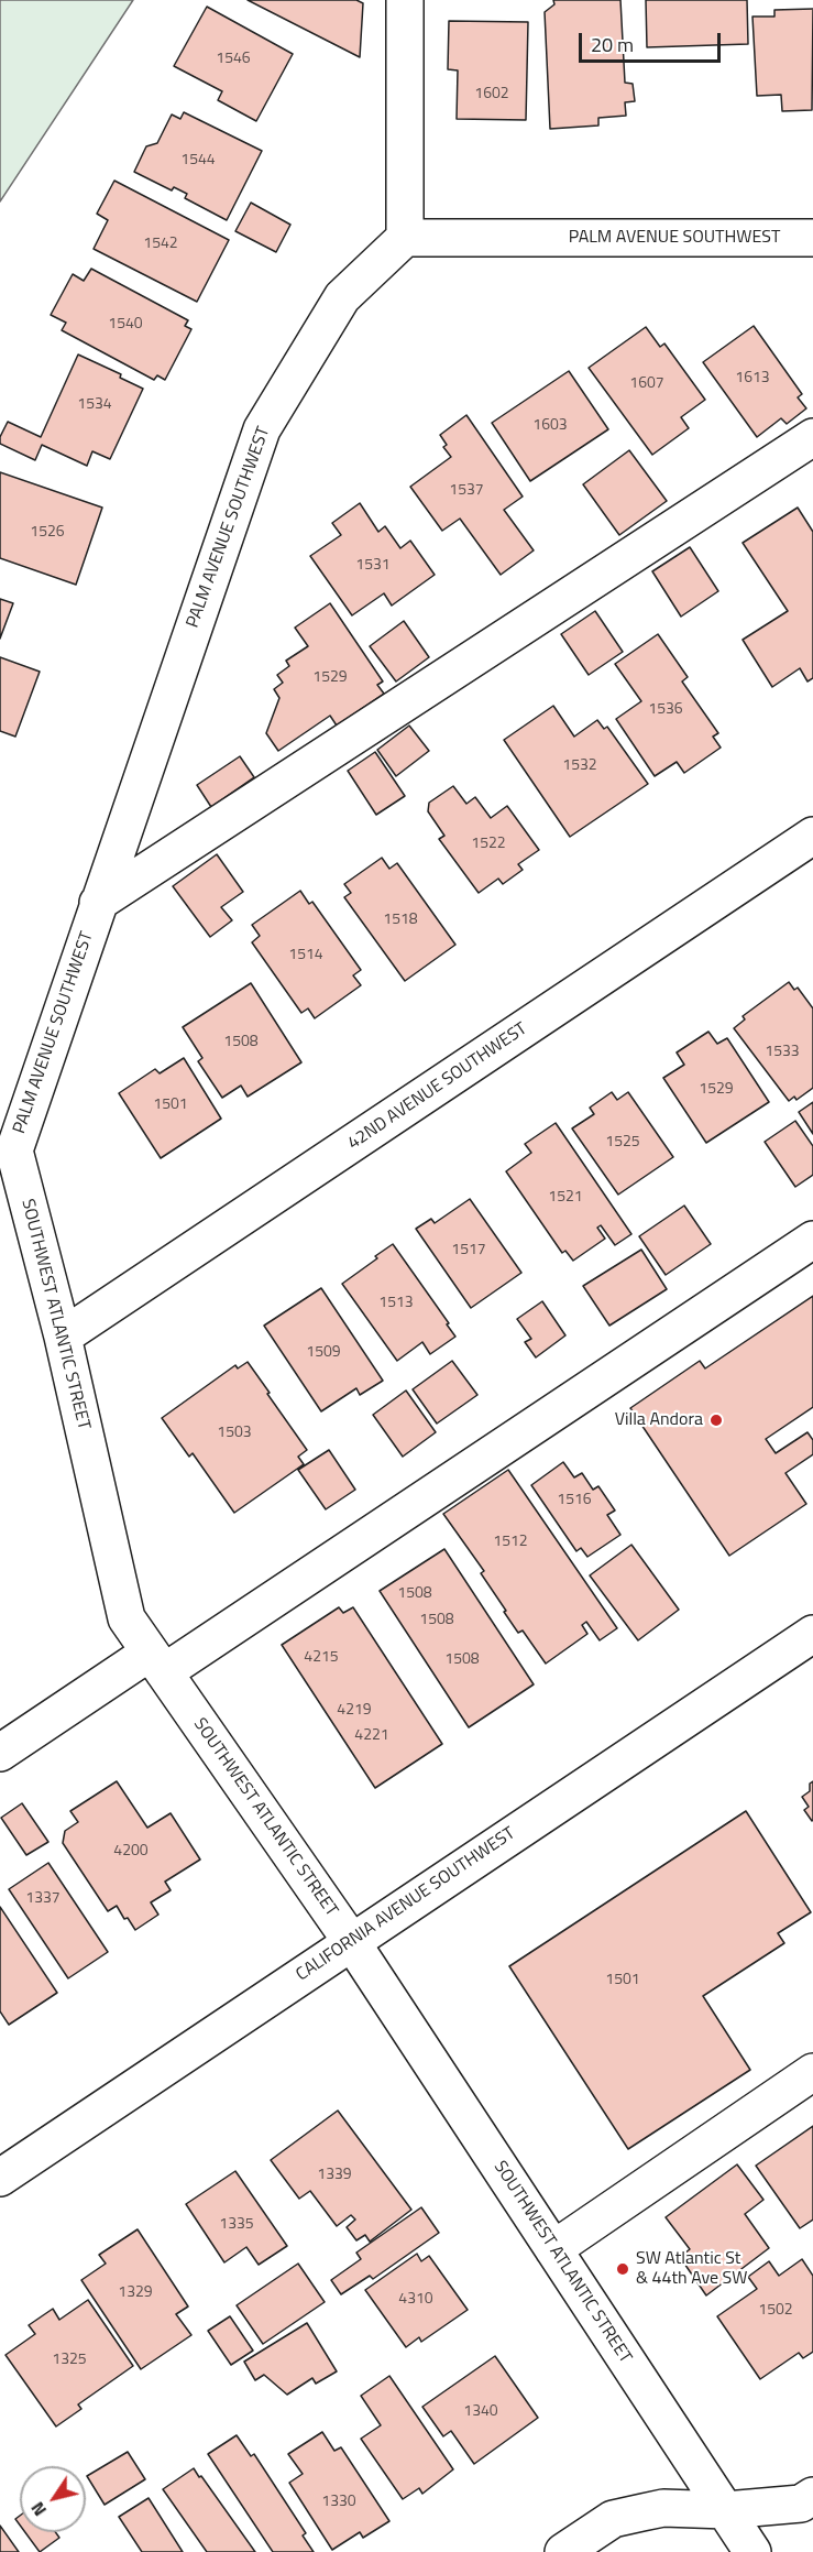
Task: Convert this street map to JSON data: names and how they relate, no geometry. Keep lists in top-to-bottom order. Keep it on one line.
{"streets":{"street":["PALM AVENUE SOUTHWEST","42ND AVENUE SOUTHWEST","SOUTHWEST ATLANTIC STREET","CALIFORNIA AVENUE SOUTHWEST"]},"crossings":[["PALM AVENUE SOUTHWEST","SOUTHWEST ATLANTIC STREET"],["42ND AVENUE SOUTHWEST","SOUTHWEST ATLANTIC STREET"],["SOUTHWEST ATLANTIC STREET","CALIFORNIA AVENUE SOUTHWEST"]],"places":["Villa Andora","SW Atlantic St & 44th Ave SW"],"house_numbers":["1546","1602","1544","1542","1540","1613","1607","1534","1603","1537","1526","1531","1529","1536","1532","1522","1518","1514","1508","1533","1529","1501","1525","1521","1517","1513","1509","1503","1516","1512","1508","1508","4215","1508","4219","4221","4200","1337","1501","1339","1335","1329","4310","1502","1325","1340","1330"],"scale_bar":"20 m","north":"bottom left"}
